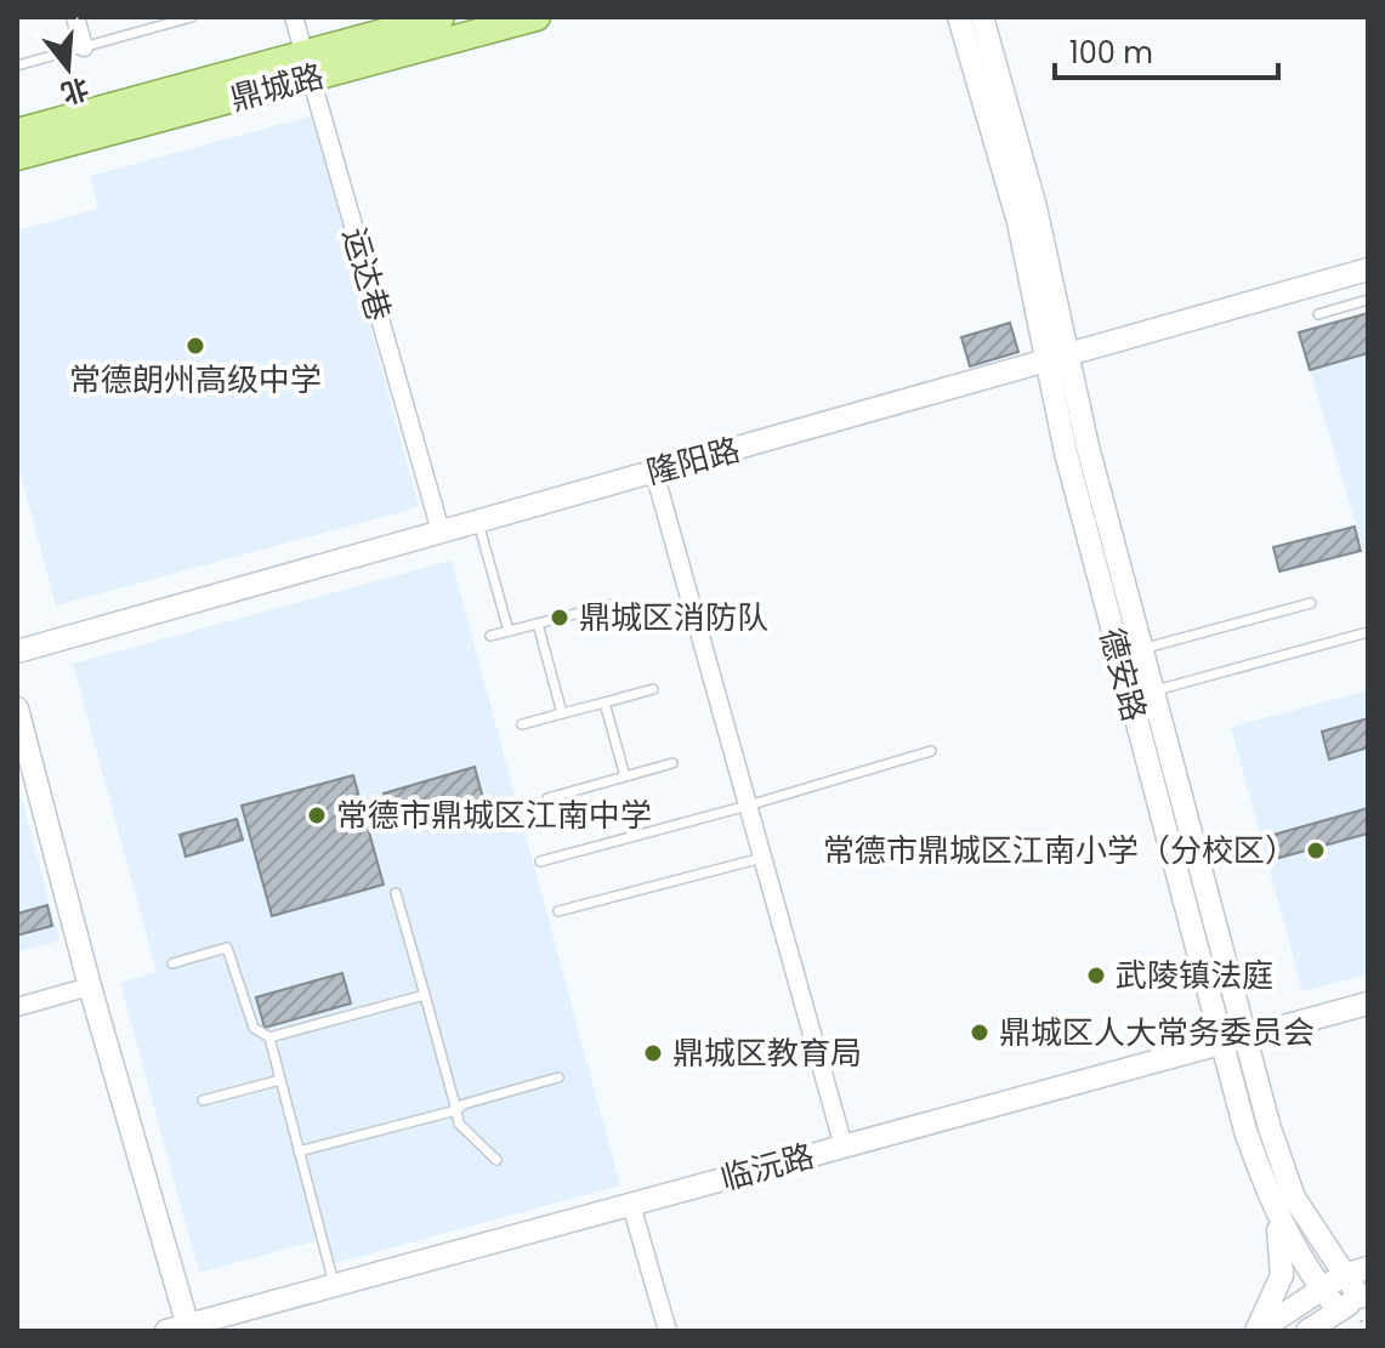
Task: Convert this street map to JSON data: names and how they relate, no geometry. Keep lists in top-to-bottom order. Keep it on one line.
{"streets":{"main road":["鼎城路"],"street":["运达巷","隆阳路","德安路","临沅路"]},"crossings":[["鼎城路","运达巷"],["运达巷","隆阳路"],["隆阳路","德安路"],["德安路","临沅路"]],"places":["常德朗州高级中学","鼎城区消防队","常德市鼎城区江南中学","常德市鼎城区江南小学（分校区）","武陵镇法庭","鼎城区人大常务委员会","鼎城区教育局"],"scale_bar":"100 m","north":"bottom"}
